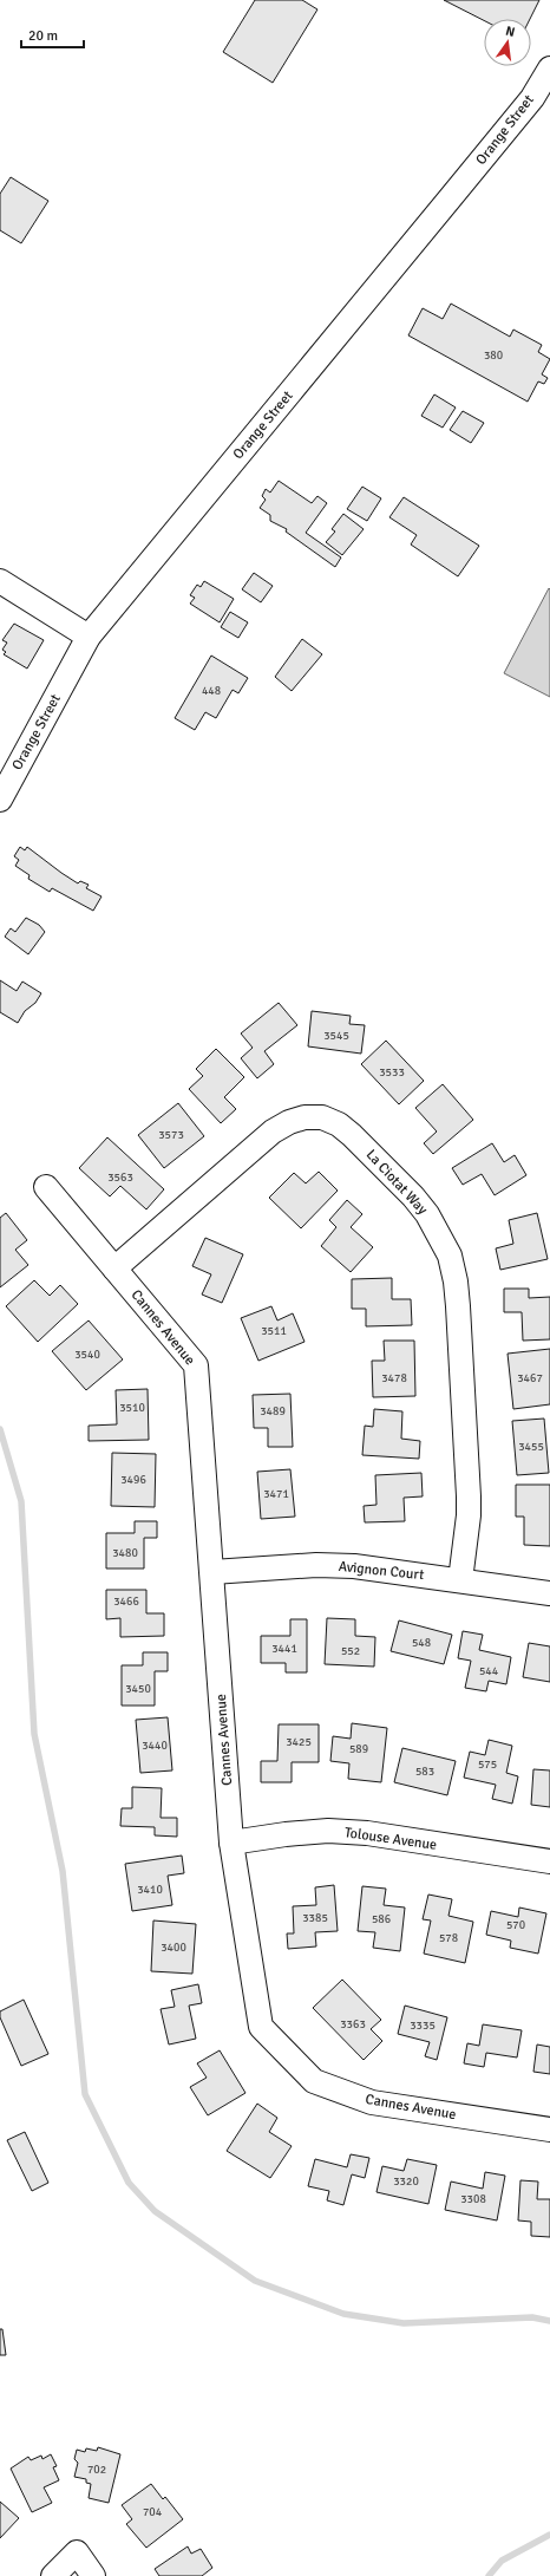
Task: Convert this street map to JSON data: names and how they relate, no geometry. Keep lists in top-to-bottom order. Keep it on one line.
{"streets":{"street":["Orange Street","La Ciotat Way","Cannes Avenue","Avignon Court","Tolouse Avenue"]},"crossings":[["La Ciotat Way","Cannes Avenue"],["La Ciotat Way","Avignon Court"],["Cannes Avenue","Avignon Court"],["Cannes Avenue","Tolouse Avenue"]],"house_numbers":["380","448","3545","3533","3573","3563","3511","3540","3478","3467","3510","3489","3455","3496","3471","3480","3466","548","3441","552","544","3450","3425","3440","589","575","583","3410","3385","586","570","578","3400","3363","3335","3320","3308","702","704"],"scale_bar":"20 m","north":"top"}
